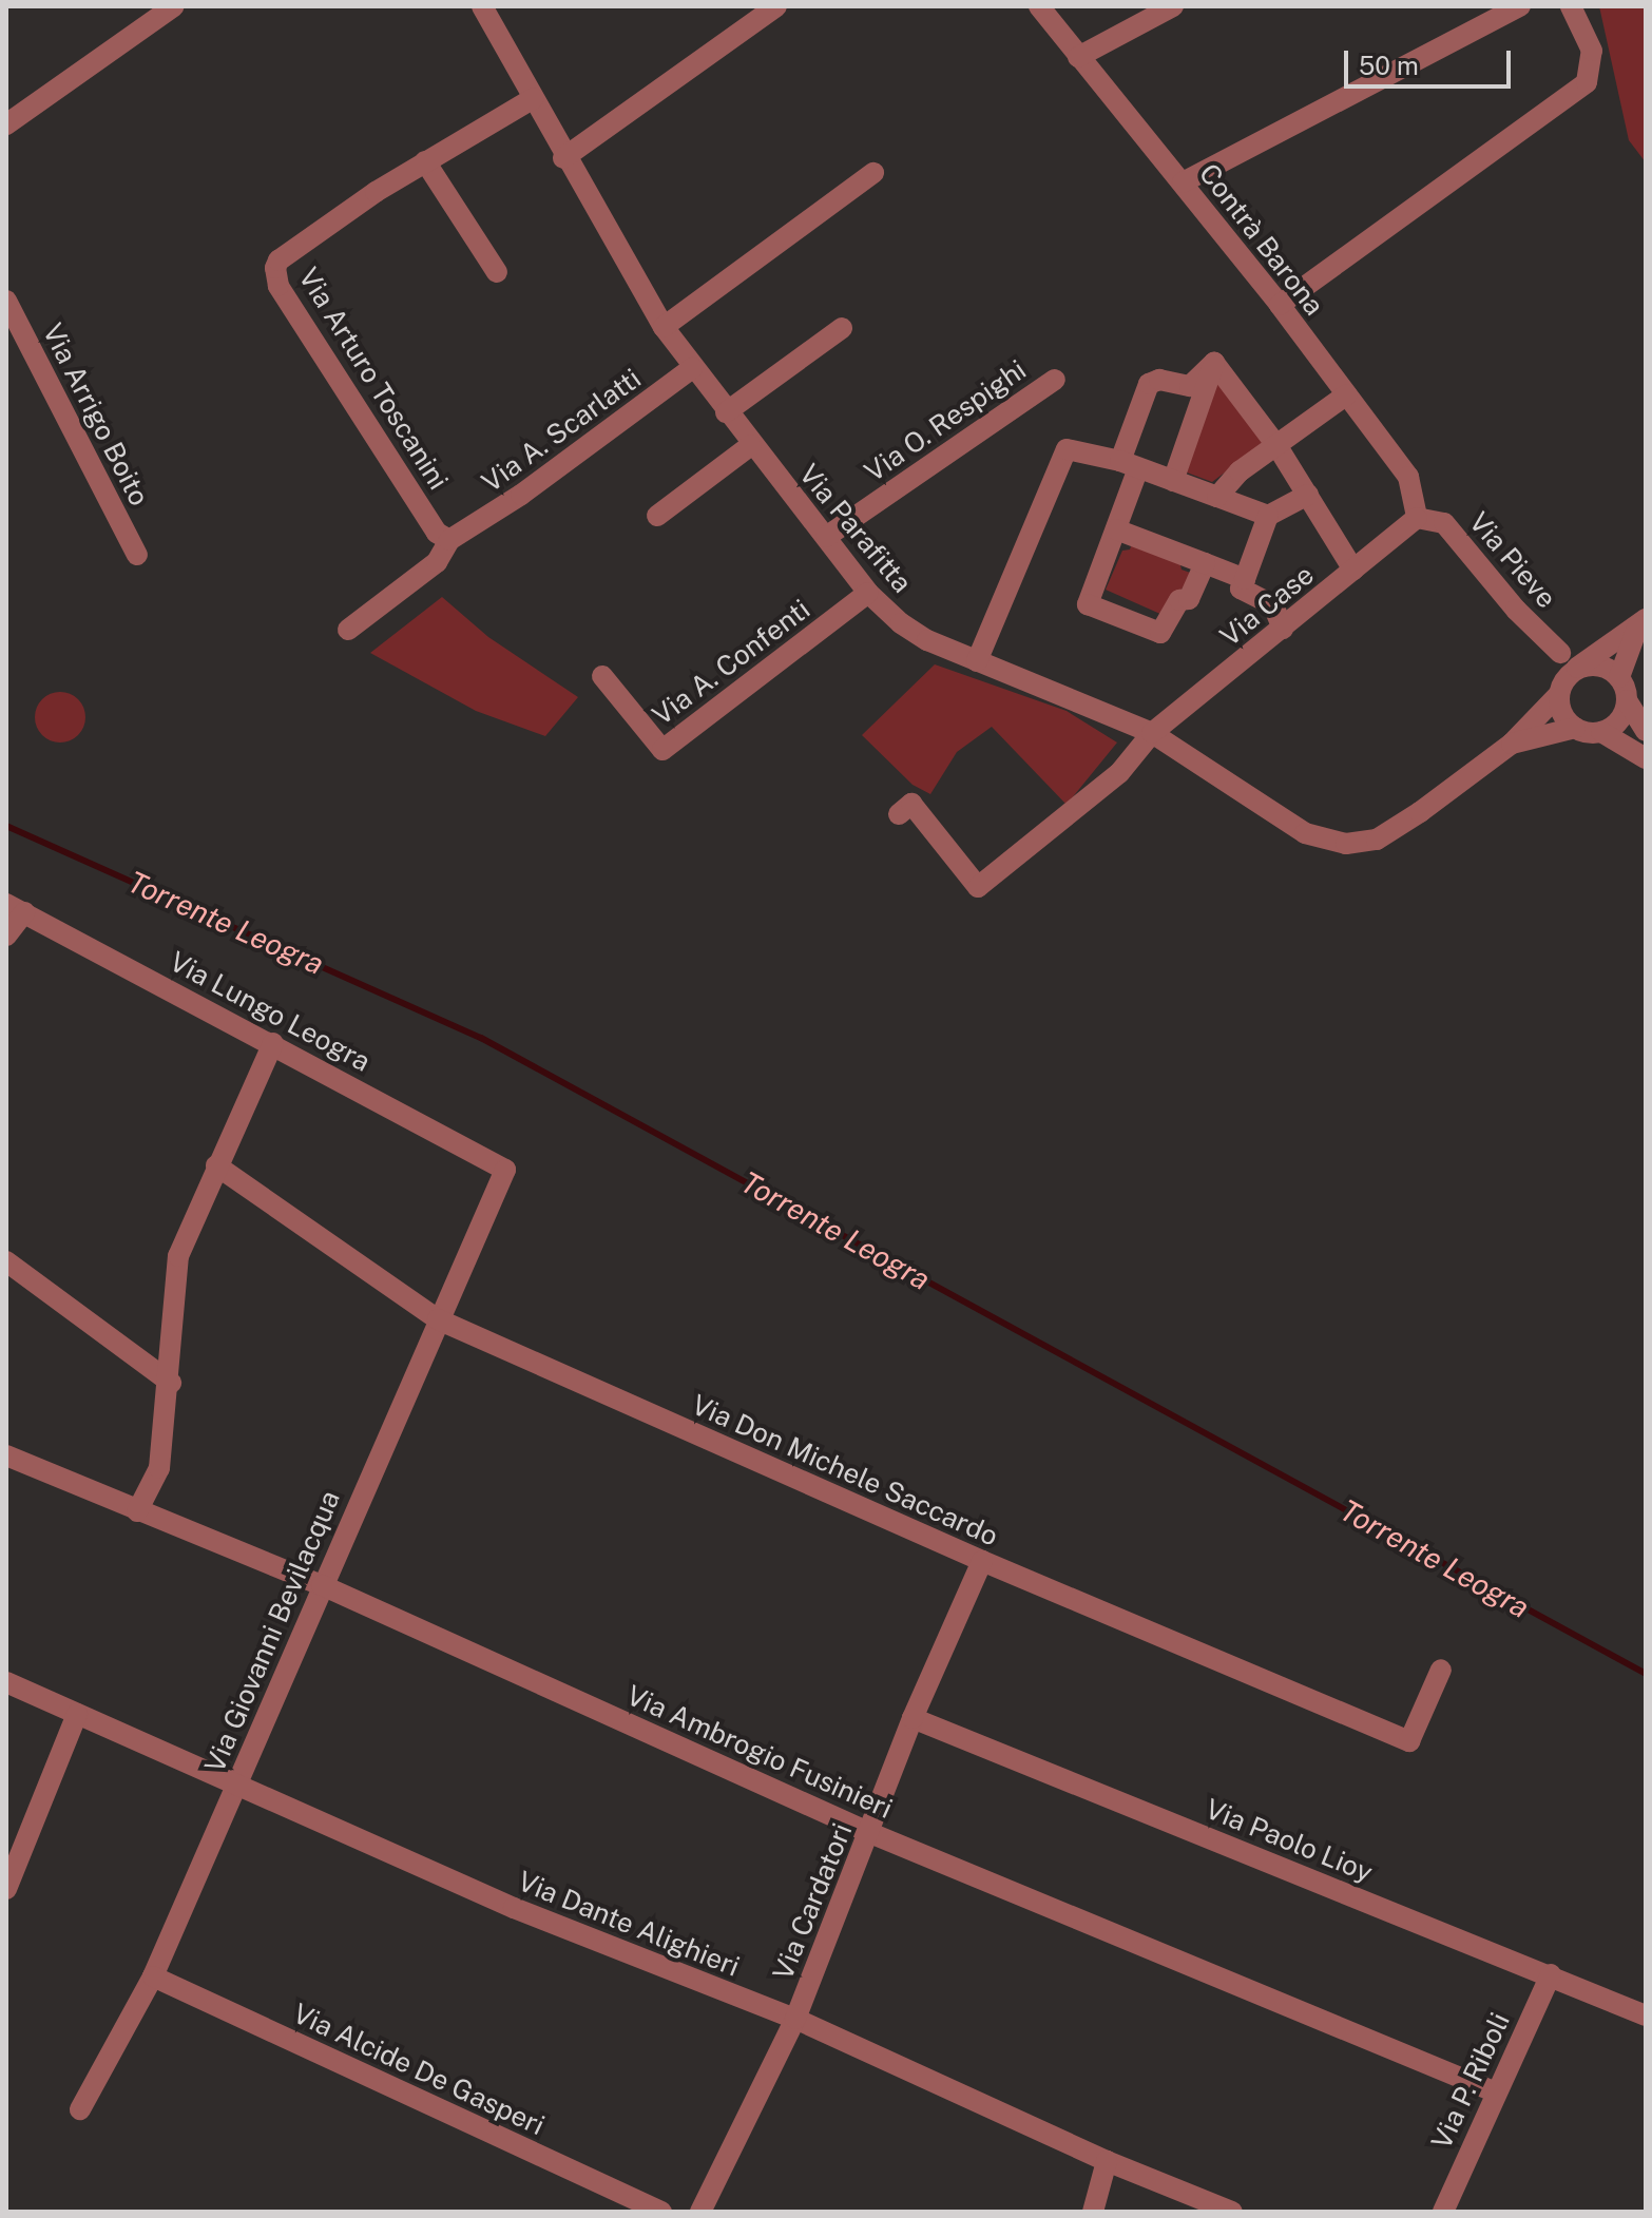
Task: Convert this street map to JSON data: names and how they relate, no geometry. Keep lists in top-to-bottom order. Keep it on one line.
{"streets":{"street":["Contrà Barona","Via Arturo Toscanini","Via Arrigo Boito","Via O. Respighi","Via A. Scarlatti","Via Parafitta","Via Pieve","Via Case","Via A. Confenti","Via Lungo Leogra","Via Don Michele Saccardo","Via Giovanni Bevilacqua","Via Ambrogio Fusinieri","Via Paolo Lioy","Via Cardatori","Via Dante Alighieri","Via Alcide De Gasperi","Via P. Riboli"]},"crossings":[["Contrà Barona","Via Pieve"],["Contrà Barona","Via Case"],["Via Arturo Toscanini","Via A. Scarlatti"],["Via Arturo Toscanini","Via Parafitta"],["Via O. Respighi","Via Parafitta"],["Via A. Scarlatti","Via Parafitta"],["Via Parafitta","Via Case"],["Via Parafitta","Via A. Confenti"],["Via Pieve","Via Case"],["Via Lungo Leogra","Via Giovanni Bevilacqua"],["Via Don Michele Saccardo","Via Giovanni Bevilacqua"],["Via Don Michele Saccardo","Via Cardatori"],["Via Giovanni Bevilacqua","Via Ambrogio Fusinieri"],["Via Giovanni Bevilacqua","Via Dante Alighieri"],["Via Giovanni Bevilacqua","Via Alcide De Gasperi"],["Via Ambrogio Fusinieri","Via Cardatori"],["Via Ambrogio Fusinieri","Via P. Riboli"],["Via Paolo Lioy","Via Cardatori"],["Via Paolo Lioy","Via P. Riboli"],["Via Cardatori","Via Dante Alighieri"]],"water":["Torrente Leogra"],"scale_bar":"50 m"}
